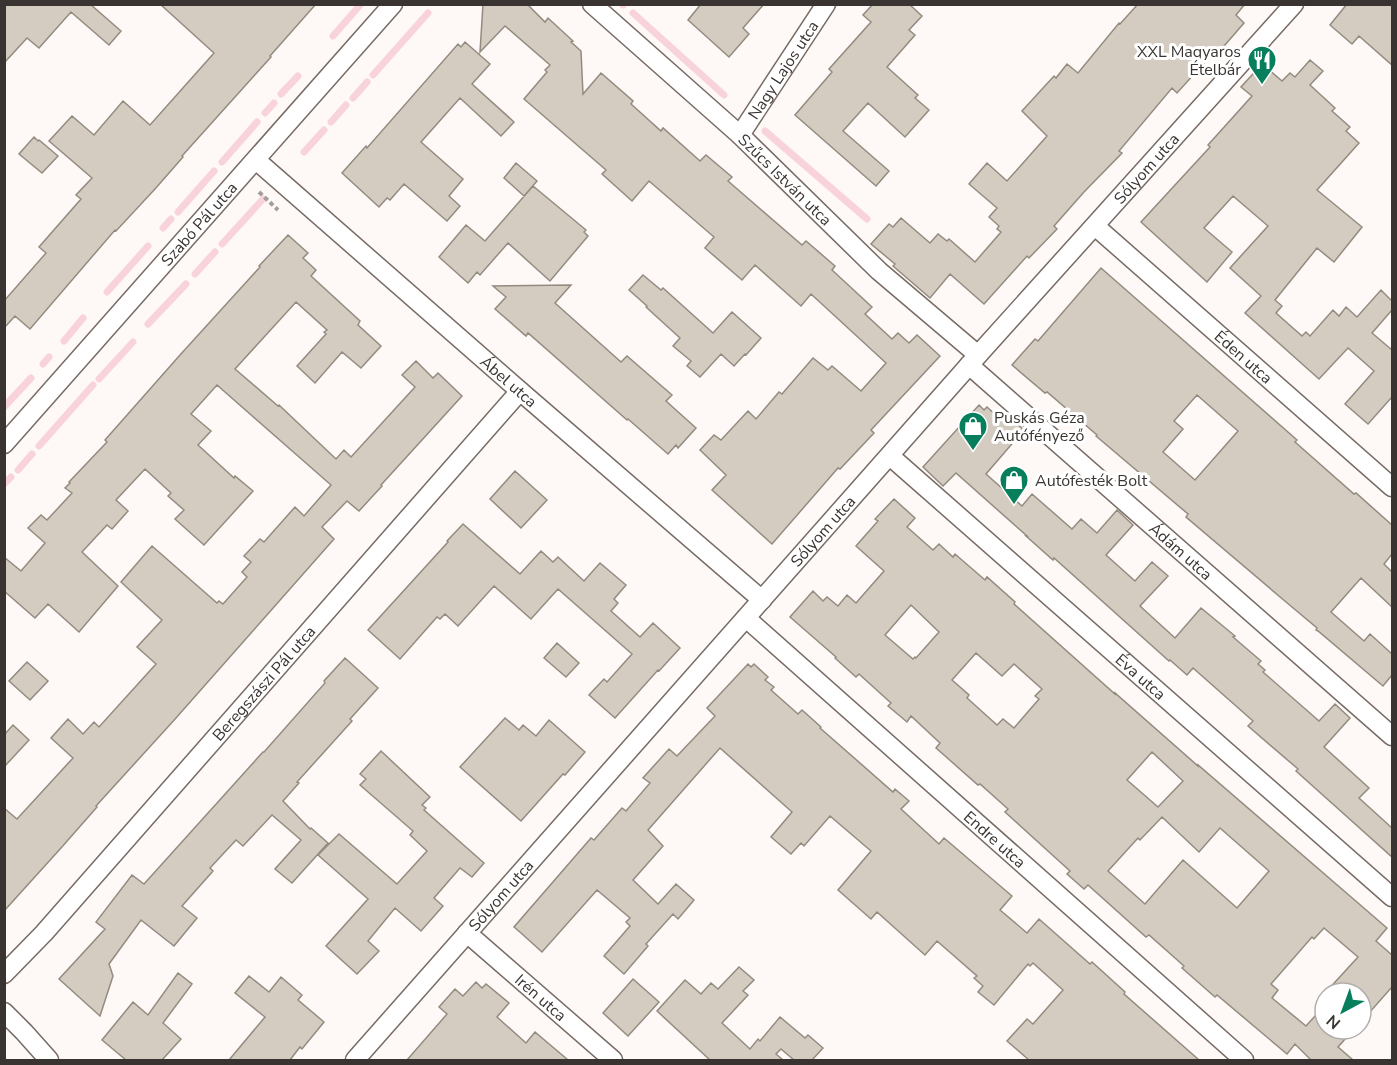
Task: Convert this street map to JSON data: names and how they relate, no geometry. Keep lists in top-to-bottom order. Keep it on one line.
{"streets":{"street":["Nagy Lajos utca","Sólyom utca","Szűcs István utca","Szabó Pál utca","Éden utca","Ábel utca","Ádám utca","Éva utca","Beregszászi Pál utca","Endre utca","Irén utca"]},"crossings":[["Nagy Lajos utca","Szűcs István utca"],["Sólyom utca","Szűcs István utca"],["Sólyom utca","Éden utca"],["Sólyom utca","Ábel utca"],["Sólyom utca","Ádám utca"],["Sólyom utca","Éva utca"],["Sólyom utca","Endre utca"],["Sólyom utca","Irén utca"],["Szűcs István utca","Ádám utca"],["Szabó Pál utca","Ábel utca"],["Ábel utca","Beregszászi Pál utca"]],"places":{"restaurant":["XXL Magyaros Ételbár"],"shop":["Puskás Géza Autófényező","Autófesték Bolt"]},"north":"bottom left"}
